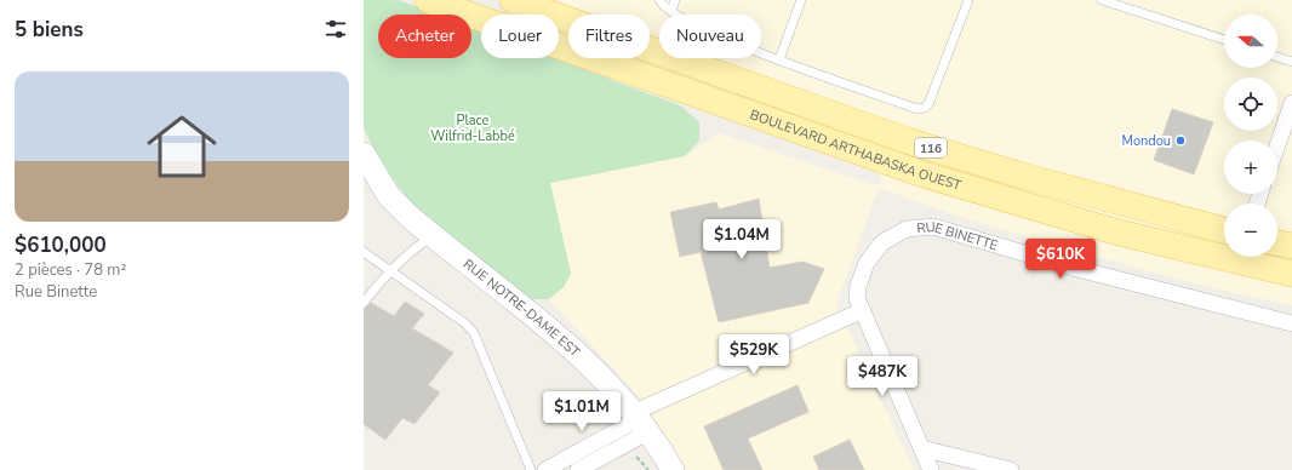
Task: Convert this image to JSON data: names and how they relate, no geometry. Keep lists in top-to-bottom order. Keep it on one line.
{"streets":{"main road":["116","BOULEVARD ARTHABASKA OUEST"],"street":["RUE BINETTE","RUE NOTRE-DAME EST"]},"parks":["Place Wilfrid-Labbé"],"places":["Mondou"],"north":"left","page":{"heading":"5 biens","map_buttons":["+","−"],"chip":["Acheter","Louer","Filtres","Nouveau"],"list":[{"name":"$610,000","note":"2 pièces · 78 m² · Rue Binette"}],"price":["$1.04M","$610K","$529K","$487K","$1.01M"]}}
